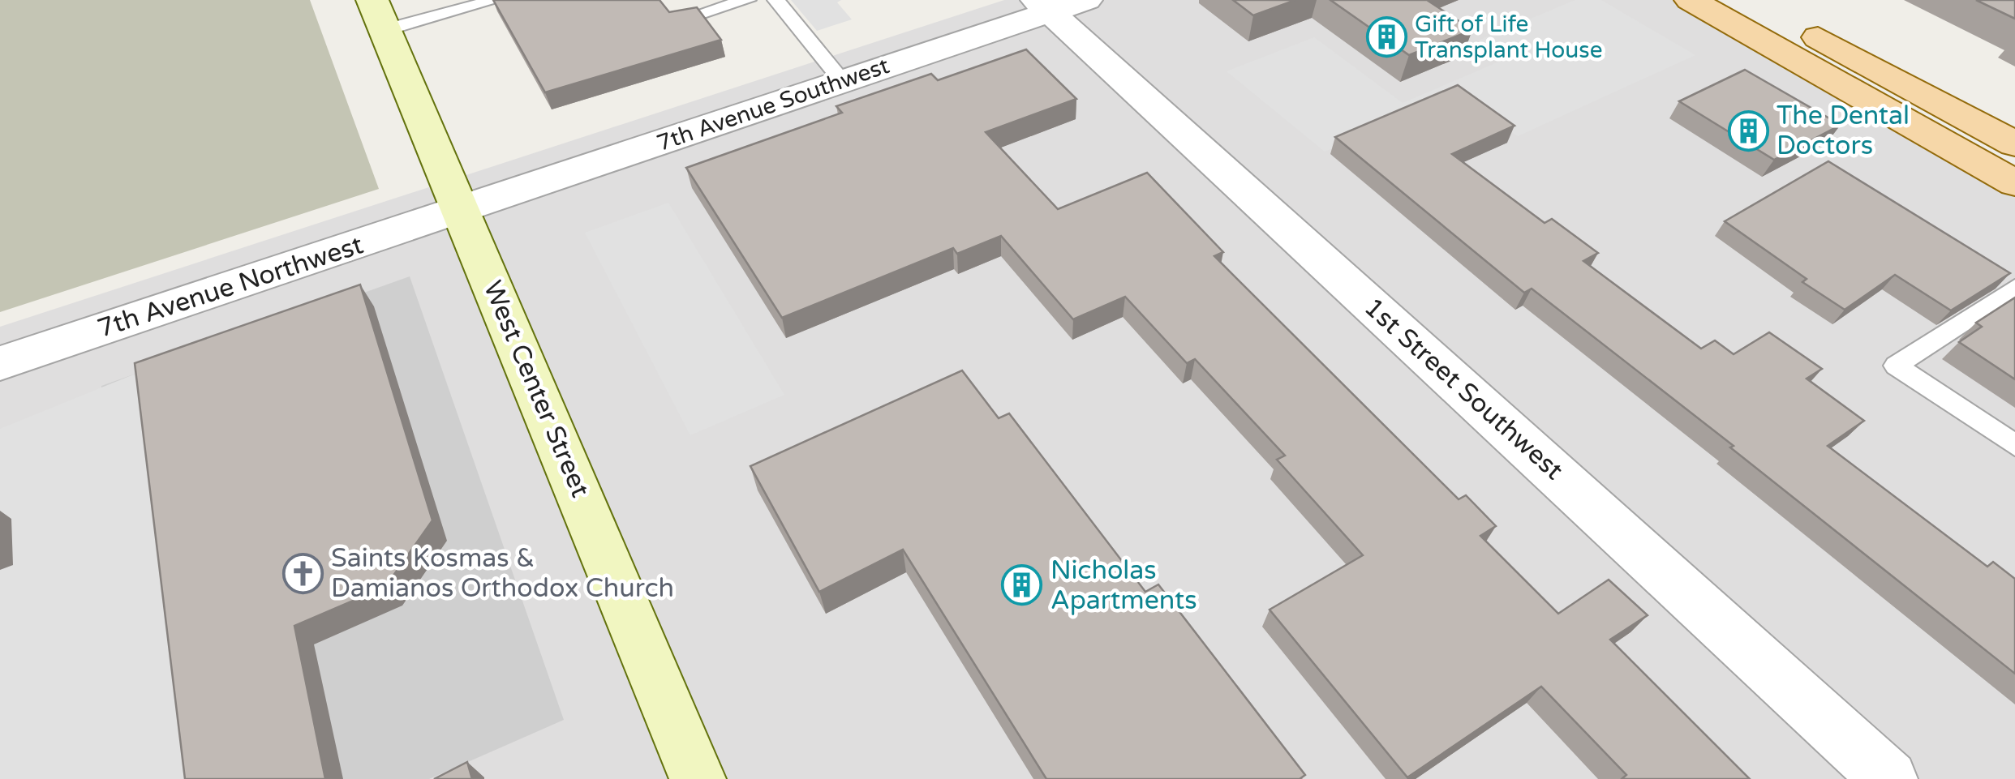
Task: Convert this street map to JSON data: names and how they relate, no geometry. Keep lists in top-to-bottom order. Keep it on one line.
{"streets":{"street":["7th Avenue Southwest","7th Avenue Northwest","West Center Street","1st Street Southwest"]},"crossings":[["7th Avenue Southwest","7th Avenue Northwest"],["7th Avenue Southwest","West Center Street"],["7th Avenue Southwest","1st Street Southwest"],["7th Avenue Northwest","West Center Street"]],"places":{"building":["Gift of Life Transplant House","The Dental Doctors","Nicholas Apartments"],"church":["Saints Kosmas & Damianos Orthodox Church"]}}
